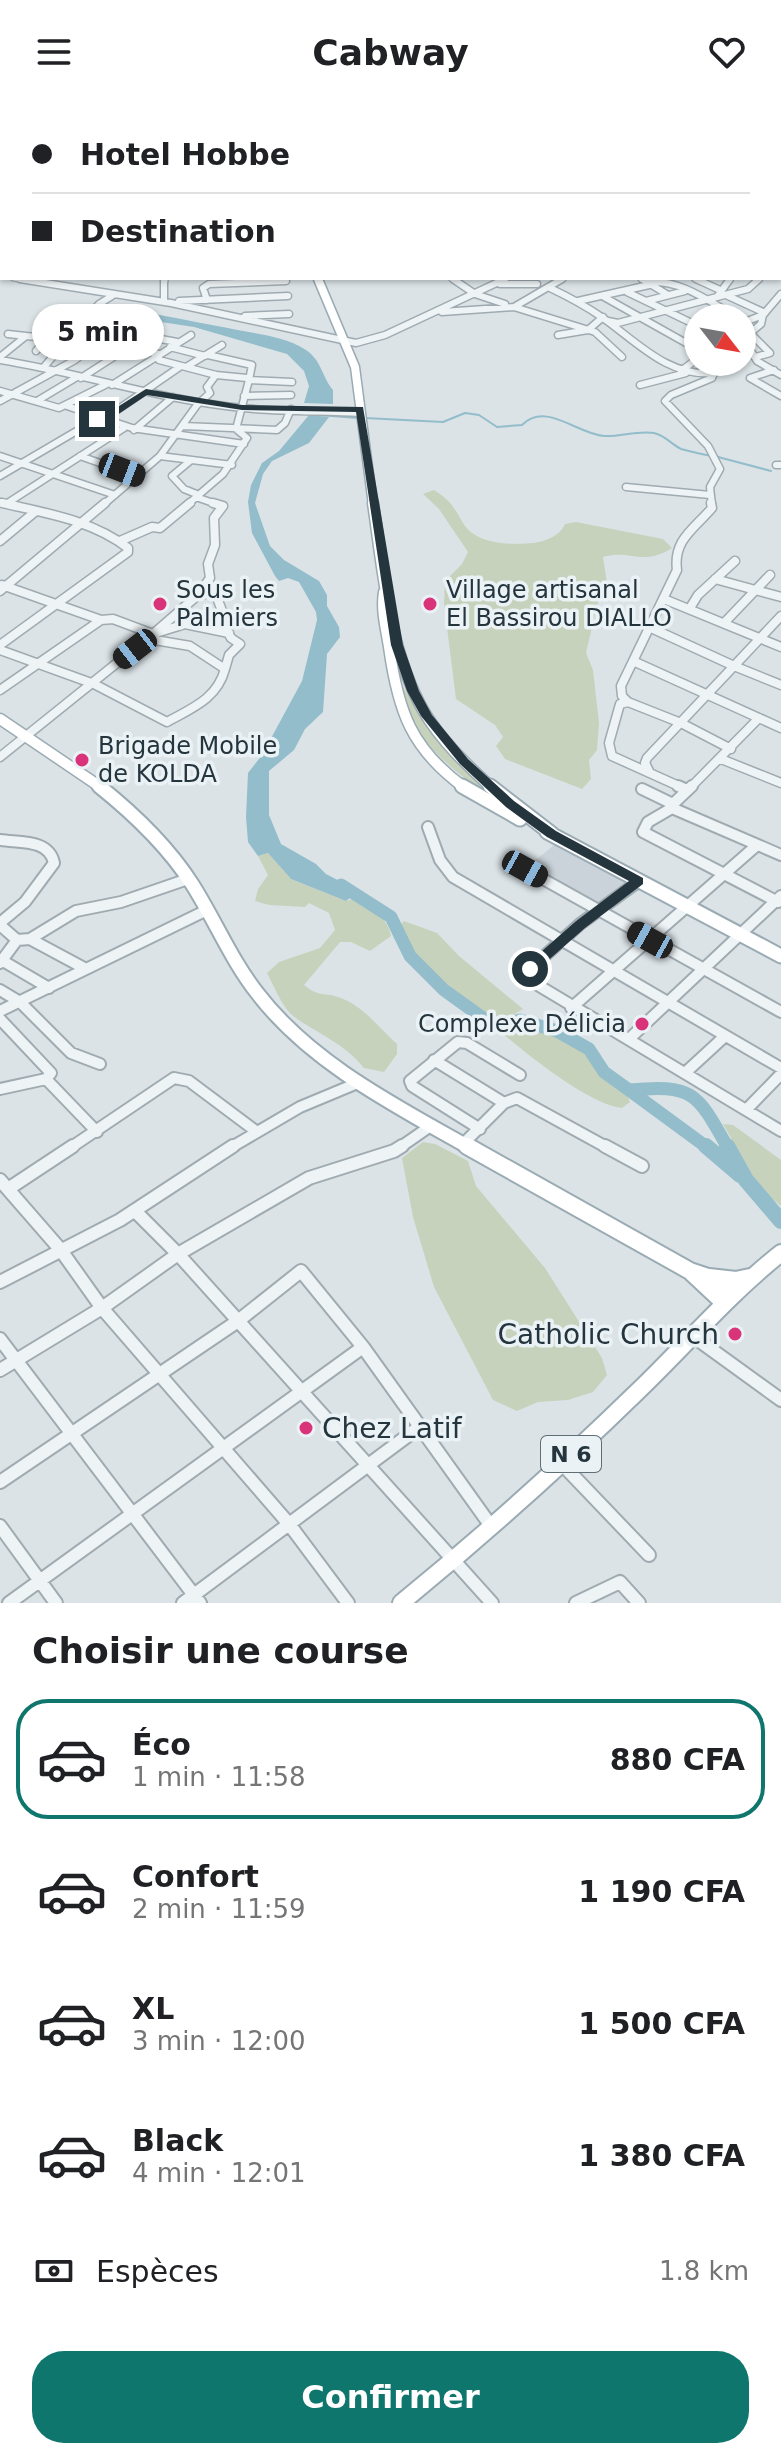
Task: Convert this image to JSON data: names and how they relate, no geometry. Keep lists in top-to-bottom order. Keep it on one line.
{"streets":{"main road":["N 6"]},"places":["Sous les Palmiers","Village artisanal El Bassirou DIALLO","Brigade Mobile de KOLDA","Complexe Délicia","Catholic Church","Chez Latif"],"north":"bottom right","page":{"header":"Cabway","banner":["Hotel Hobbe","Destination"],"bubble":"5 min","heading":"Choisir une course","list":[{"name":"Éco","note":"1 min · 11:58","value":"880 CFA"},{"name":"Confort","note":"2 min · 11:59","value":"1 190 CFA"},{"name":"XL","note":"3 min · 12:00","value":"1 500 CFA"},{"name":"Black","note":"4 min · 12:01","value":"1 380 CFA"}],"pay":["Espèces","1.8 km"],"buttons":"Confirmer"}}
